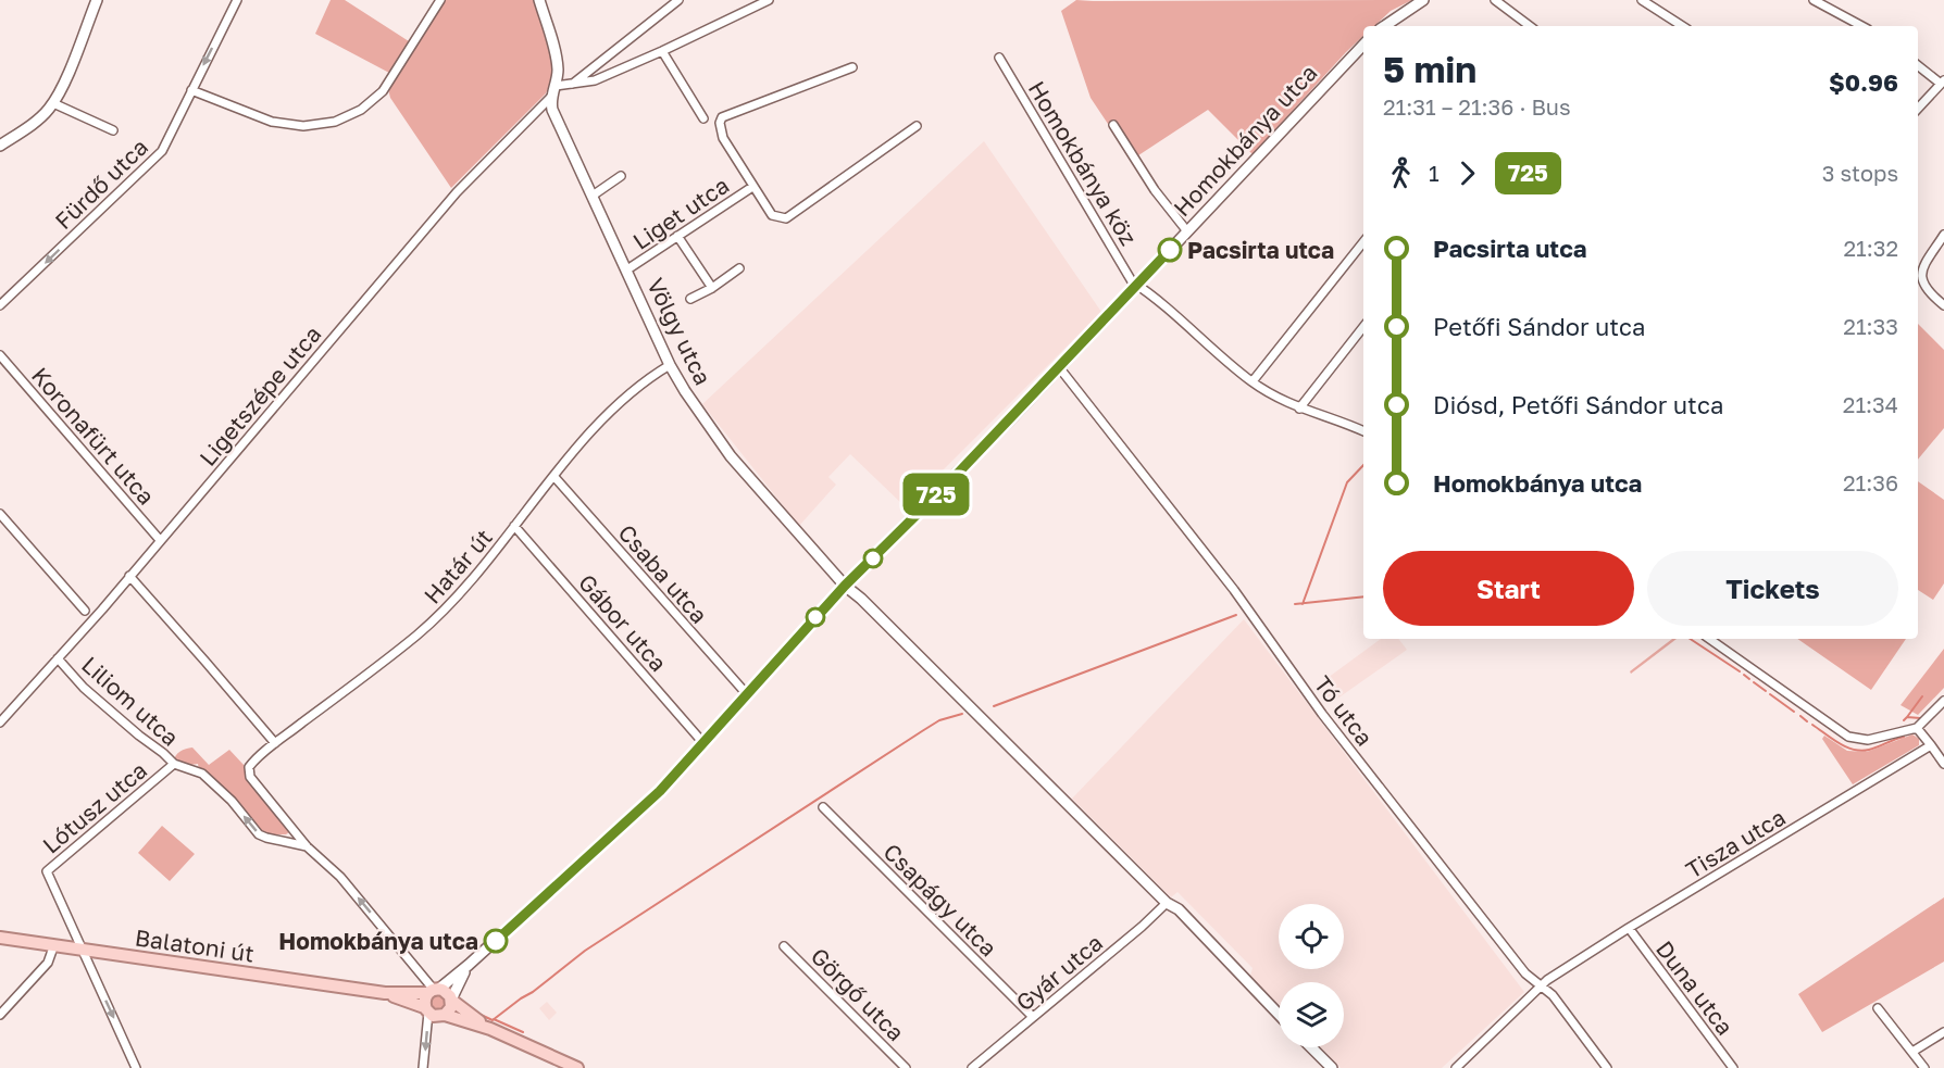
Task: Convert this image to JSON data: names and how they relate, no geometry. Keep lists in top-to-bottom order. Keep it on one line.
{"streets":{"main road":["Balatoni út"],"street":["Homokbánya utca","Homokbánya köz","Fürdő utca","Liget utca","Völgy utca","Ligetszépe utca","Koronafürt utca","Határ út","Csaba utca","Gábor utca","Liliom utca","Tó utca","Lótusz utca","Tisza utca","Csapágy utca","Gyár utca","Duna utca","Görgő utca"]},"crossings":[["Homokbánya utca","Homokbánya köz"],["Homokbánya utca","Völgy utca"],["Homokbánya utca","Csaba utca"],["Homokbánya utca","Gábor utca"],["Homokbánya utca","Tó utca"],["Homokbánya utca","Balatoni út"],["Liget utca","Völgy utca"],["Völgy utca","Ligetszépe utca"],["Völgy utca","Határ út"],["Völgy utca","Gyár utca"],["Ligetszépe utca","Koronafürt utca"],["Ligetszépe utca","Liliom utca"],["Határ út","Csaba utca"],["Határ út","Gábor utca"],["Határ út","Liliom utca"],["Liliom utca","Lótusz utca"],["Tó utca","Tisza utca"],["Lótusz utca","Balatoni út"],["Tisza utca","Duna utca"],["Csapágy utca","Gyár utca"]],"one_way":["Fürdő utca","Liliom utca"],"places":["Pacsirta utca","Homokbánya utca"],"lines":["bus line 725"],"page":{"on_map":"725","heading":["5 min","21:31 – 21:36 · Bus","$0.96"],"legs":["1","725","3 stops"],"list":[{"name":"Pacsirta utca","value":"21:32"},{"name":"Petőfi Sándor utca","value":"21:33"},{"name":"Diósd, Petőfi Sándor utca","value":"21:34"},{"name":"Homokbánya utca","value":"21:36"}],"buttons":["Start","Tickets"]}}
